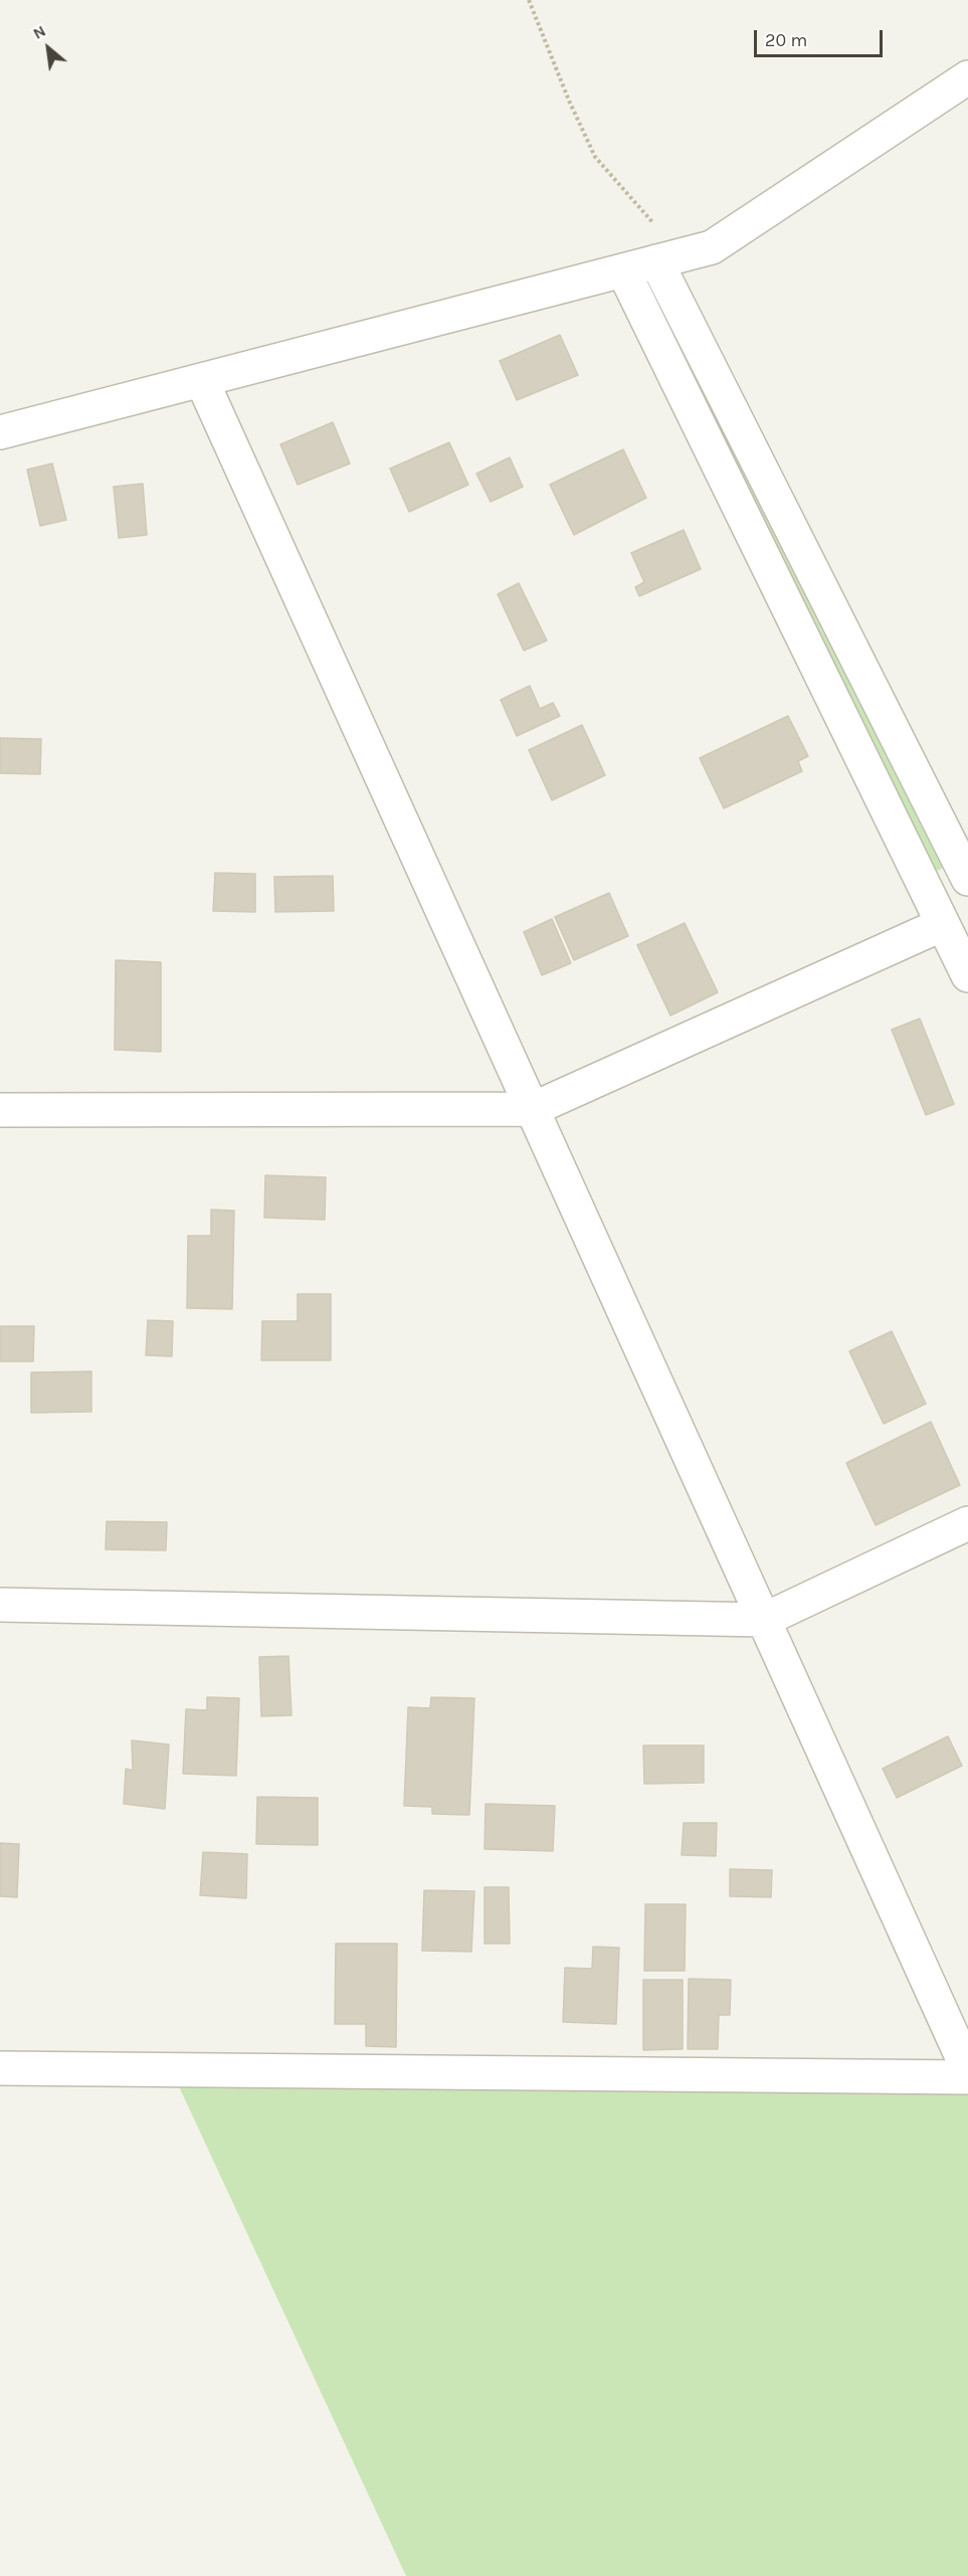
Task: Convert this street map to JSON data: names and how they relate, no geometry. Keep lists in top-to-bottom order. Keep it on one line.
{"scale_bar":"20 m","north":"top left"}
